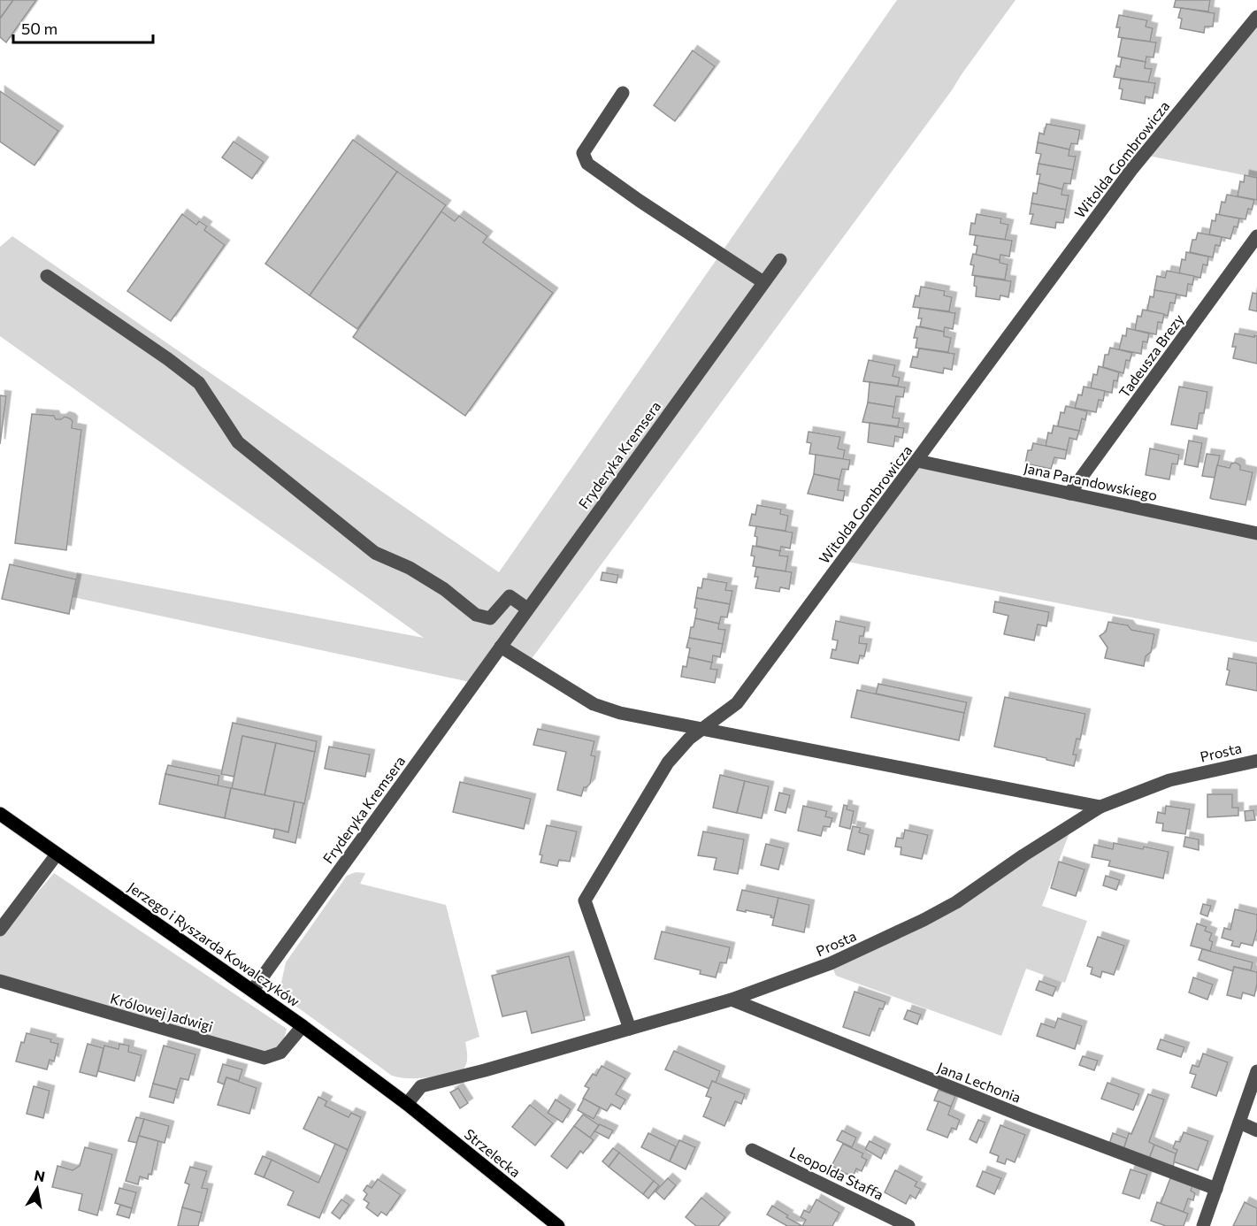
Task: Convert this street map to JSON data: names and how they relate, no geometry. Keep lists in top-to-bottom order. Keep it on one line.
{"streets":{"main road":["Jerzego i Ryszarda Kowalczyków","Strzelecka"],"street":["Witolda Gombrowicza","Tadeusza Brezy","Fryderyka Kremsera","Jana Parandowskiego","Prosta","Królowej Jadwigi","Jana Lechonia","Leopolda Staffa"]},"crossings":[["Witolda Gombrowicza","Jana Parandowskiego"],["Witolda Gombrowicza","Prosta"],["Tadeusza Brezy","Jana Parandowskiego"],["Fryderyka Kremsera","Jerzego i Ryszarda Kowalczyków"],["Prosta","Jerzego i Ryszarda Kowalczyków"],["Prosta","Jana Lechonia"],["Prosta","Strzelecka"],["Jerzego i Ryszarda Kowalczyków","Królowej Jadwigi"],["Jerzego i Ryszarda Kowalczyków","Strzelecka"]],"scale_bar":"50 m","north":"top"}
